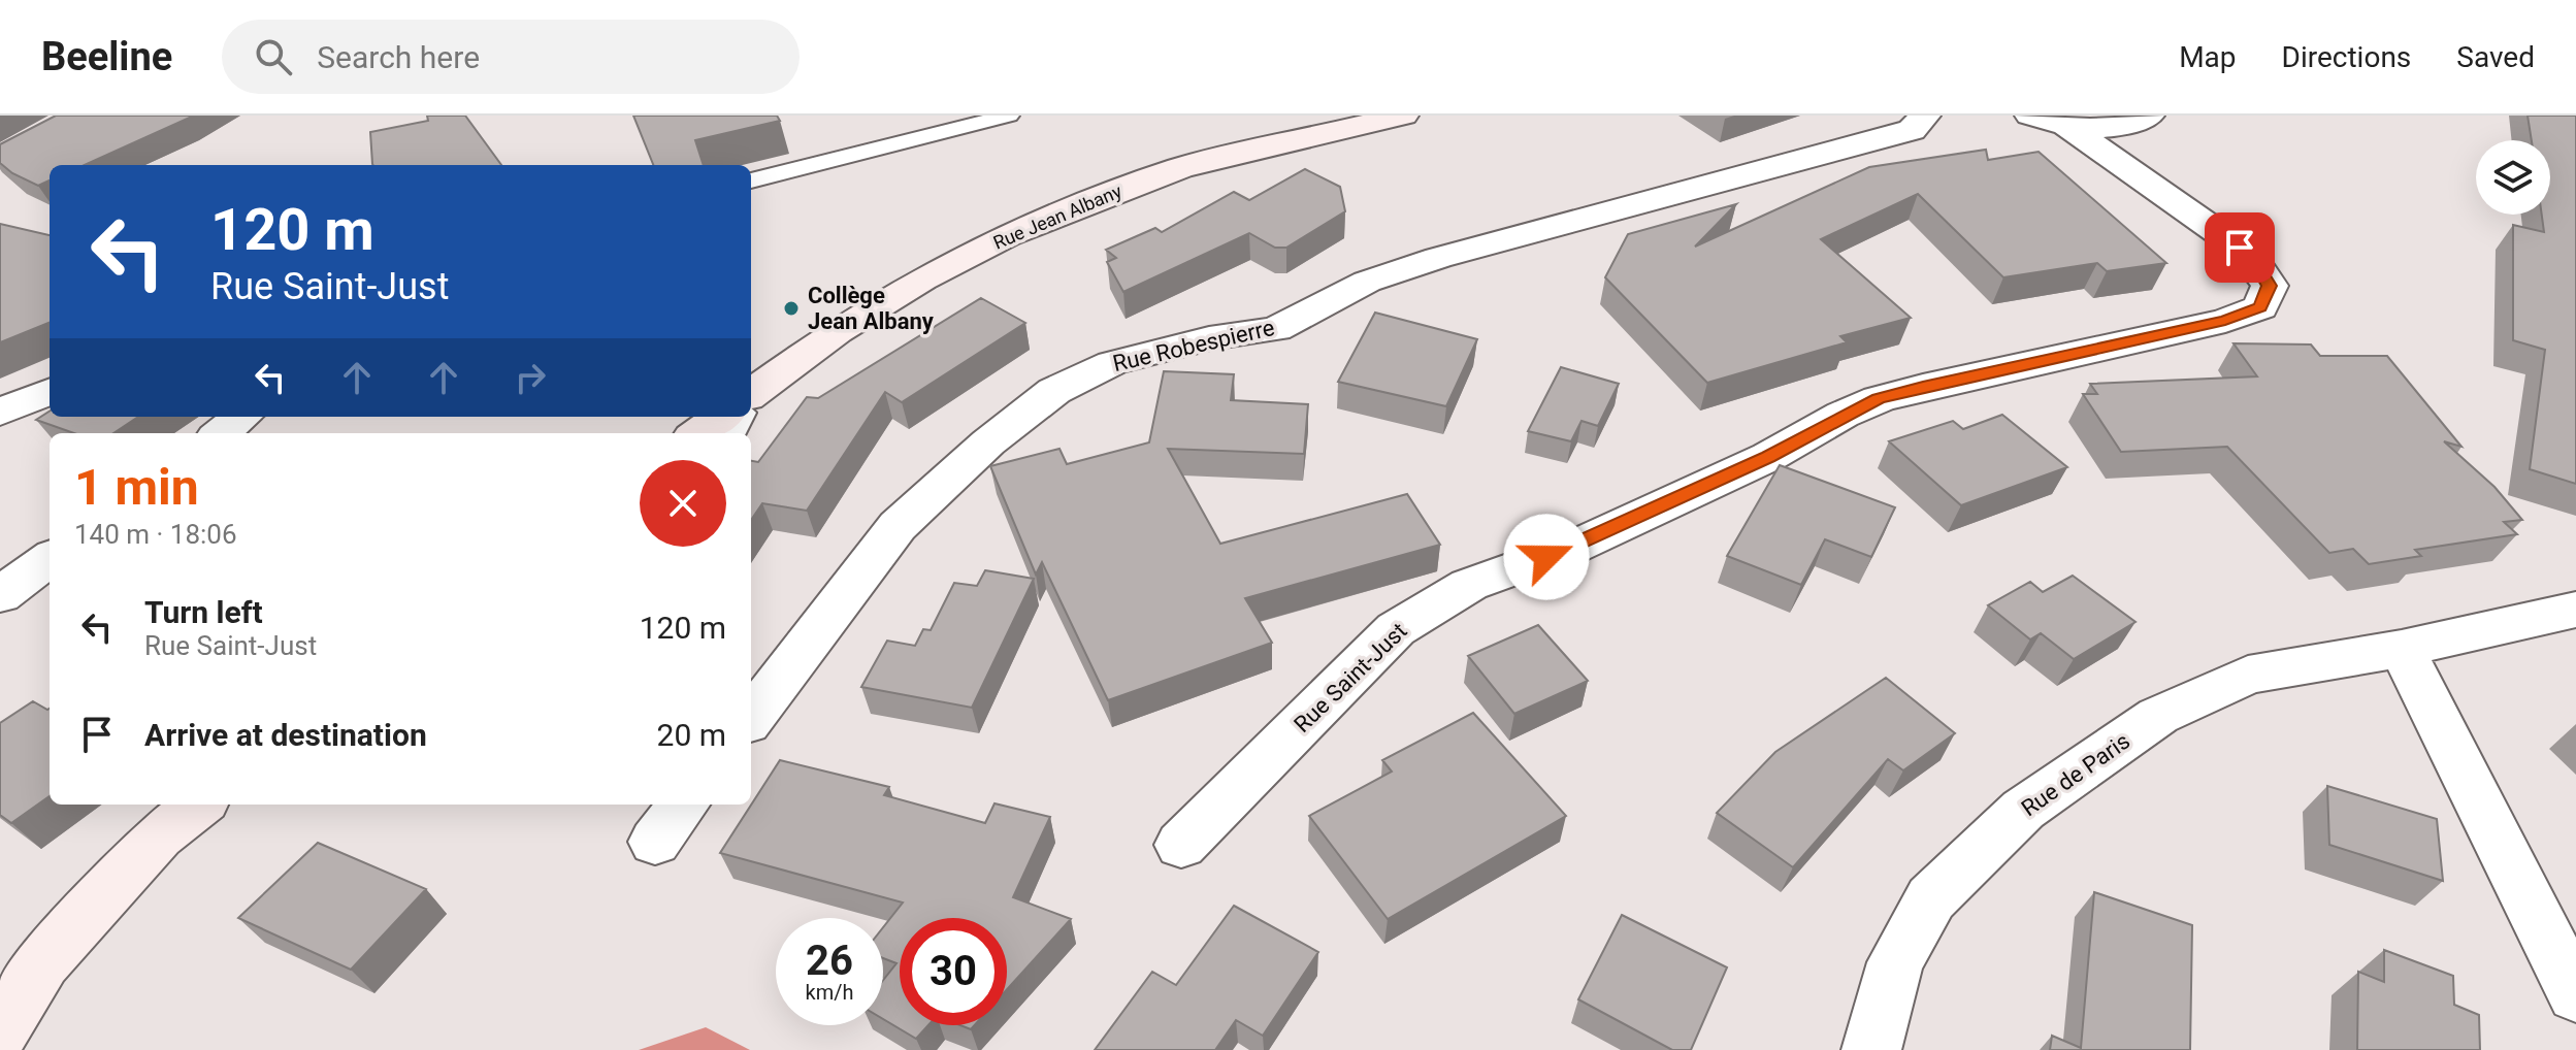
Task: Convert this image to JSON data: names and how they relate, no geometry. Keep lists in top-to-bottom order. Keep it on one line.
{"streets":{"main road":["Rue Jean Albany"],"street":["Rue Robespierre","Rue Saint-Just","Rue de Paris"]},"places":["Collège Jean Albany"],"page":{"header":"Beeline","search":"Search here","nav":["Map","Directions","Saved"],"turn":["120 m","Rue Saint-Just"],"heading":["1 min","140 m · 18:06"],"list":[{"name":"Turn left","note":"Rue Saint-Just","value":"120 m"},{"name":"Arrive at destination","value":"20 m"}],"speed":"26 km/h","limit":"30"}}
